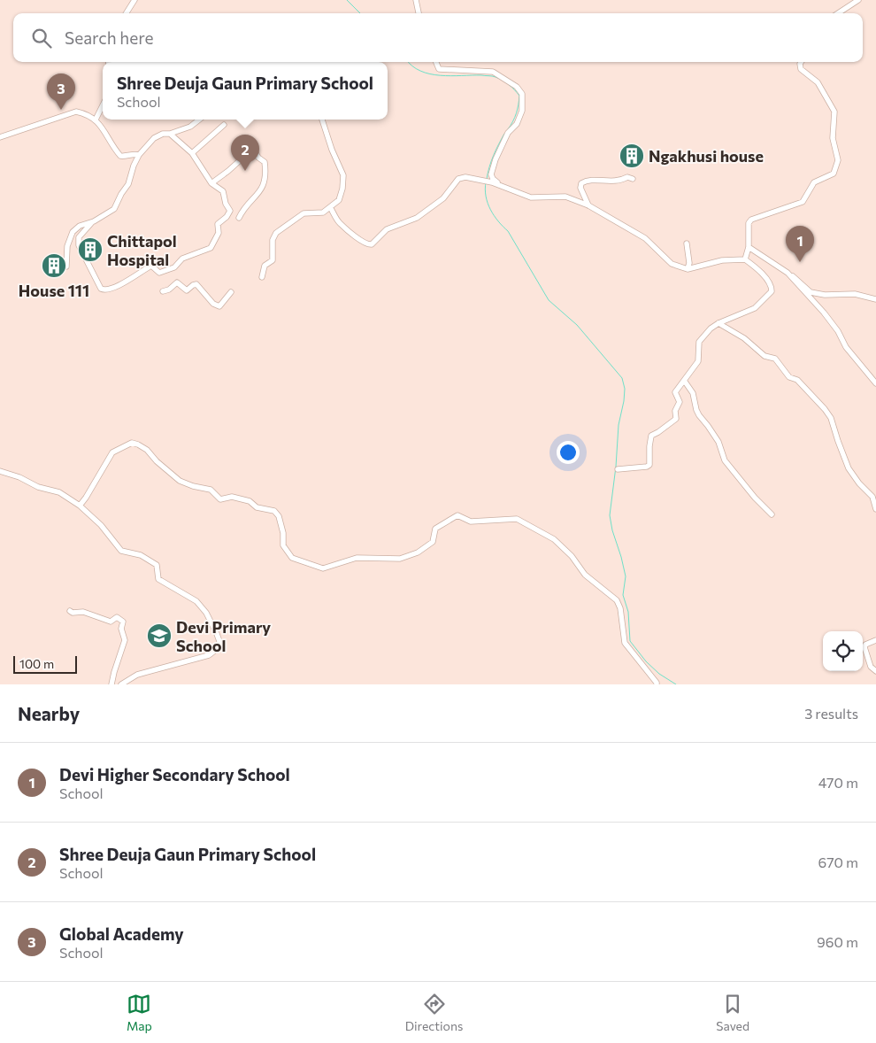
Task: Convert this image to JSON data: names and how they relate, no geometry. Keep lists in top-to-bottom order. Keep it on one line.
{"places":{"building":["Ngakhusi house","Chittapol Hospital","House 111"],"school or university":["Devi Primary School"]},"scale_bar":"100 m","page":{"search":"Search here","popup":["Shree Deuja Gaun Primary School","School"],"pins":["3","2","1"],"scale":"100 m","heading":["Nearby","3 results"],"list":[{"mark":"1","name":"Devi Higher Secondary School","note":"School","value":"470 m"},{"mark":"2","name":"Shree Deuja Gaun Primary School","note":"School","value":"670 m"},{"mark":"3","name":"Global Academy","note":"School","value":"960 m"}],"nav":["Map","Directions","Saved"]}}
